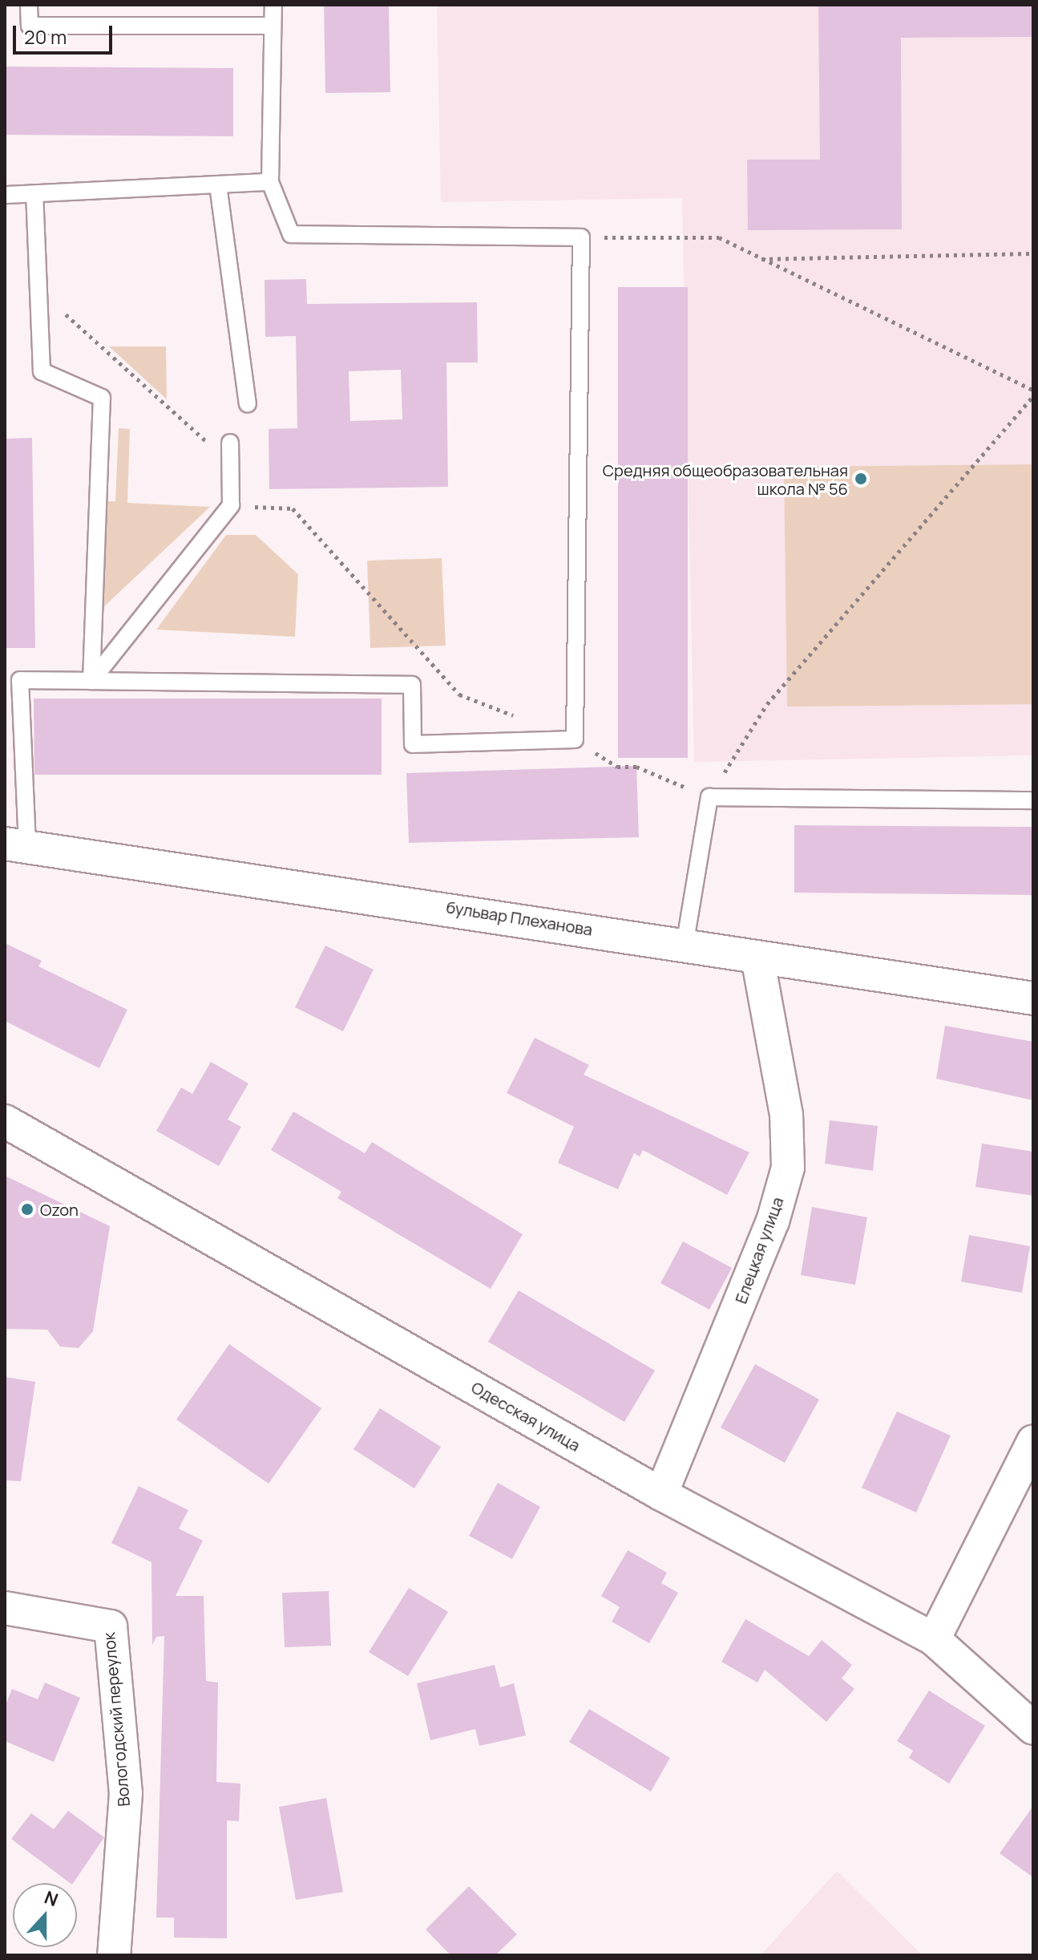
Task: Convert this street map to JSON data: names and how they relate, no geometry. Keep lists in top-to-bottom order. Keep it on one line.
{"streets":{"street":["бульвар Плеханова","Елецкая улица","Одесская улица","Вологодский переулок"]},"crossings":[["бульвар Плеханова","Елецкая улица"],["Елецкая улица","Одесская улица"]],"places":["Средняя общеобразовательная школа № 56","Ozon"],"scale_bar":"20 m","north":"top"}
